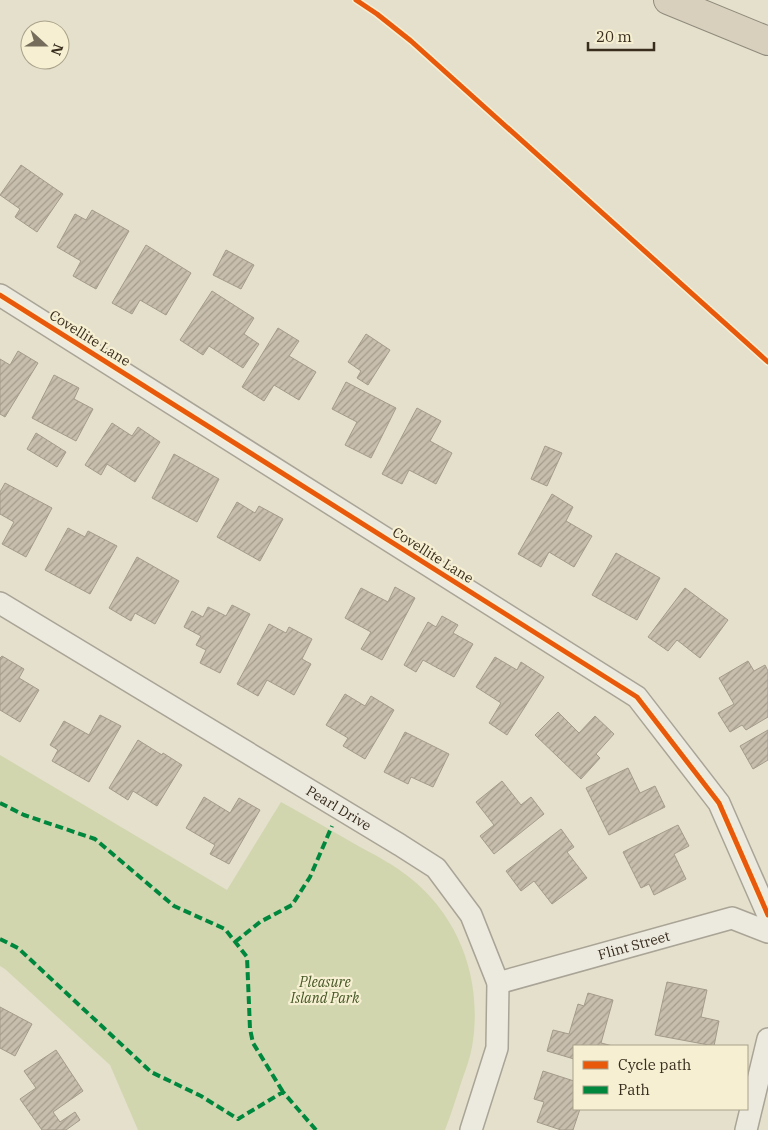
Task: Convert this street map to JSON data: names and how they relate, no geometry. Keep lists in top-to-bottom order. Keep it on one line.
{"streets":{"street":["Covellite Lane","Pearl Drive","Flint Street"]},"crossings":[["Pearl Drive","Flint Street"]],"parks":["Pleasure Island Park"],"legend":["Cycle path","Path"],"scale_bar":"20 m","north":"right"}
